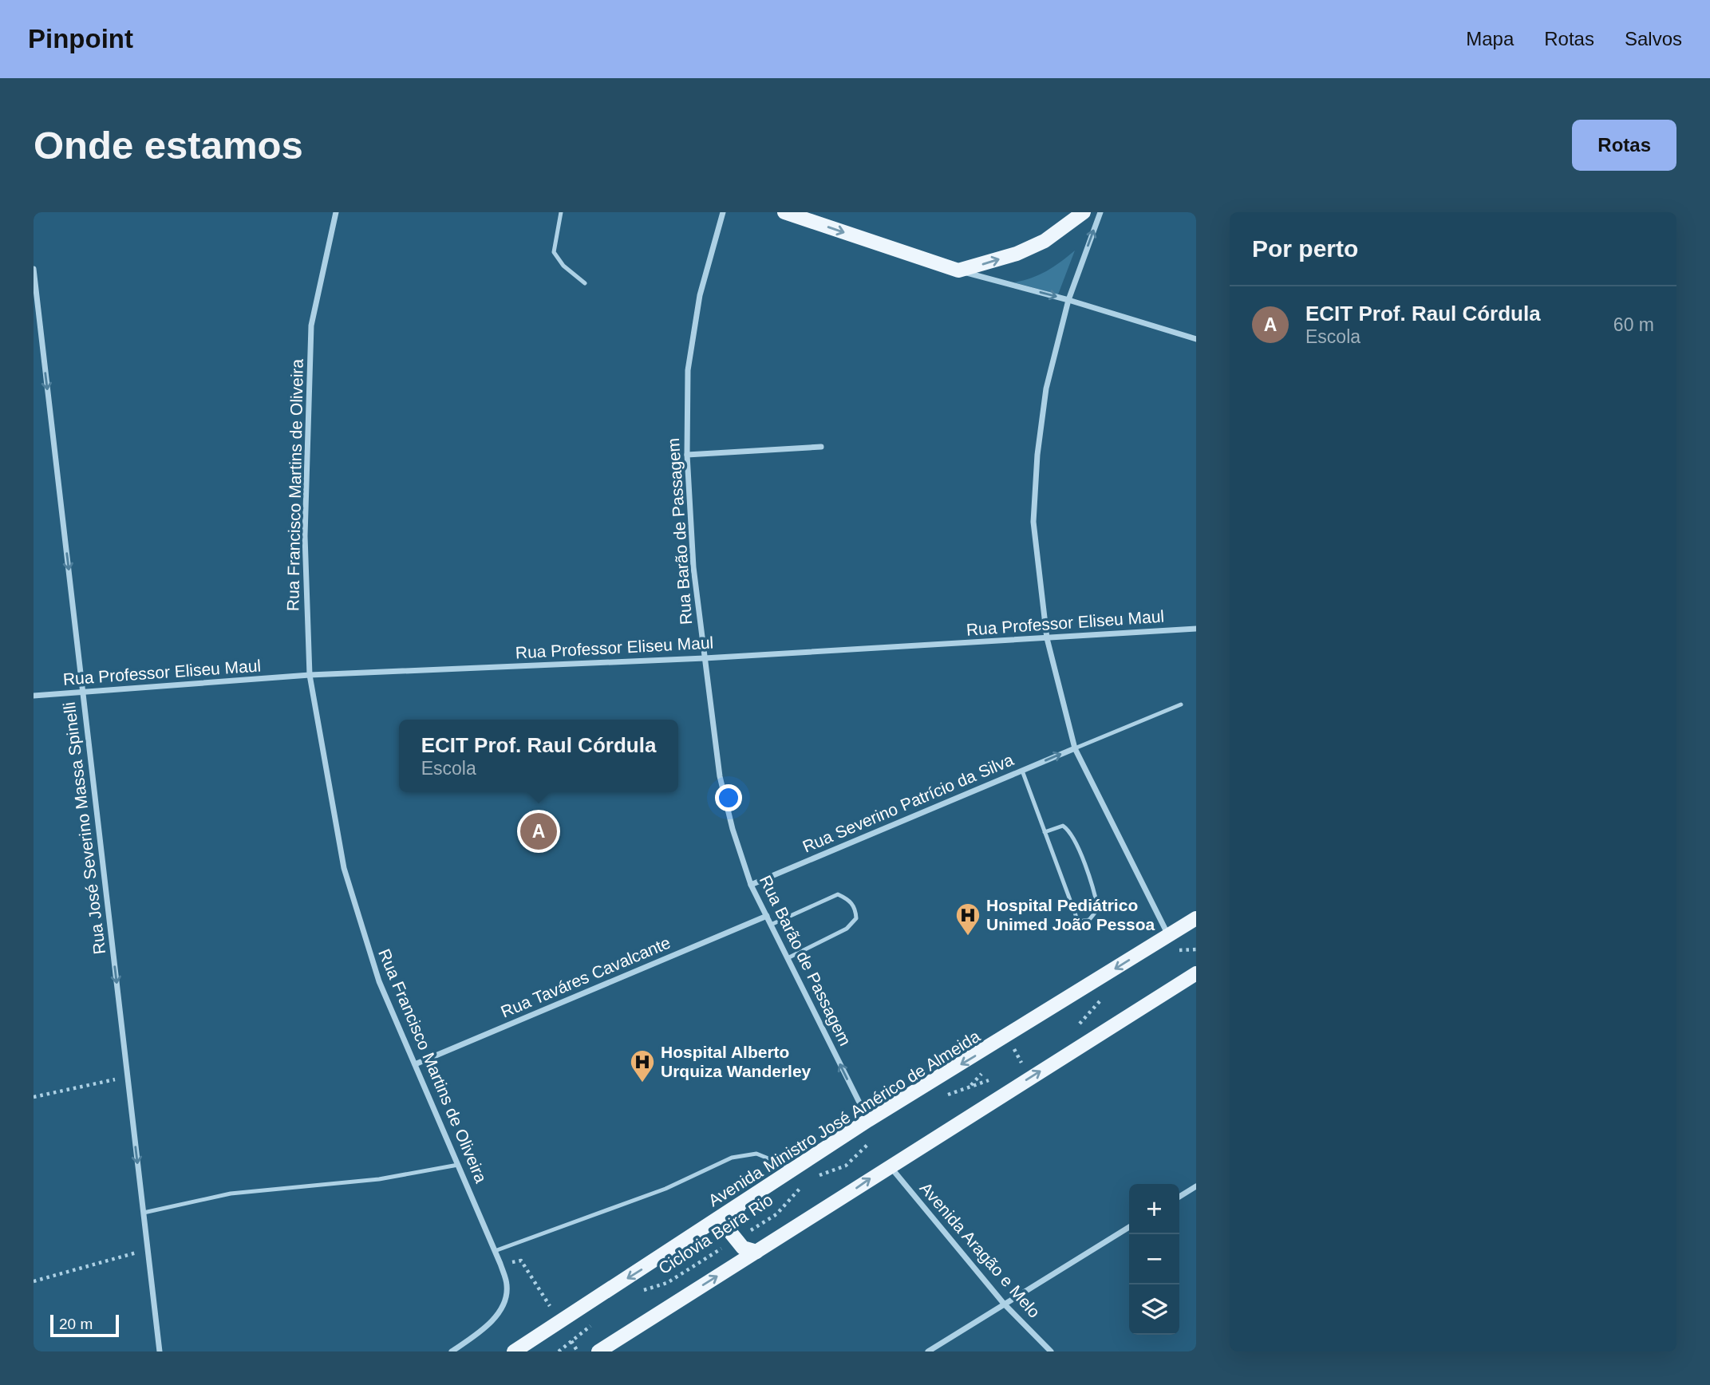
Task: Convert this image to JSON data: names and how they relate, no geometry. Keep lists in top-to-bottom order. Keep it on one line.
{"streets":{"main road":["Avenida Ministro José Américo de Almeida"],"street":["Rua Francisco Martins de Oliveira","Rua Barão de Passagem","Rua Professor Eliseu Maul","Rua Severino Patrício da Silva","Rua José Severino Massa Spinelli","Rua Taváres Cavalcante","Avenida Aragão e Melo"],"path":["Ciclovia Beira Rio"]},"crossings":[["Rua Francisco Martins de Oliveira","Rua Professor Eliseu Maul"],["Rua Francisco Martins de Oliveira","Rua Taváres Cavalcante"],["Rua Barão de Passagem","Rua Professor Eliseu Maul"],["Rua Barão de Passagem","Rua Severino Patrício da Silva"],["Rua Barão de Passagem","Rua Taváres Cavalcante"],["Rua Barão de Passagem","Avenida Ministro José Américo de Almeida"],["Rua Professor Eliseu Maul","Rua José Severino Massa Spinelli"]],"one_way":["Rua José Severino Massa Spinelli"],"places":{"hospital":["Hospital Pediátrico Unimed João Pessoa","Hospital Alberto Urquiza Wanderley"]},"scale_bar":"20 m","page":{"header":"Pinpoint","nav":["Mapa","Rotas","Salvos"],"buttons":"Rotas","title":"Onde estamos","heading":"Por perto","list":[{"mark":"A","name":"ECIT Prof. Raul Córdula","note":"Escola","value":"60 m"}],"popup":["ECIT Prof. Raul Córdula","Escola"],"pins":"A","map_buttons":["+","−"],"scale":"20 m"}}
